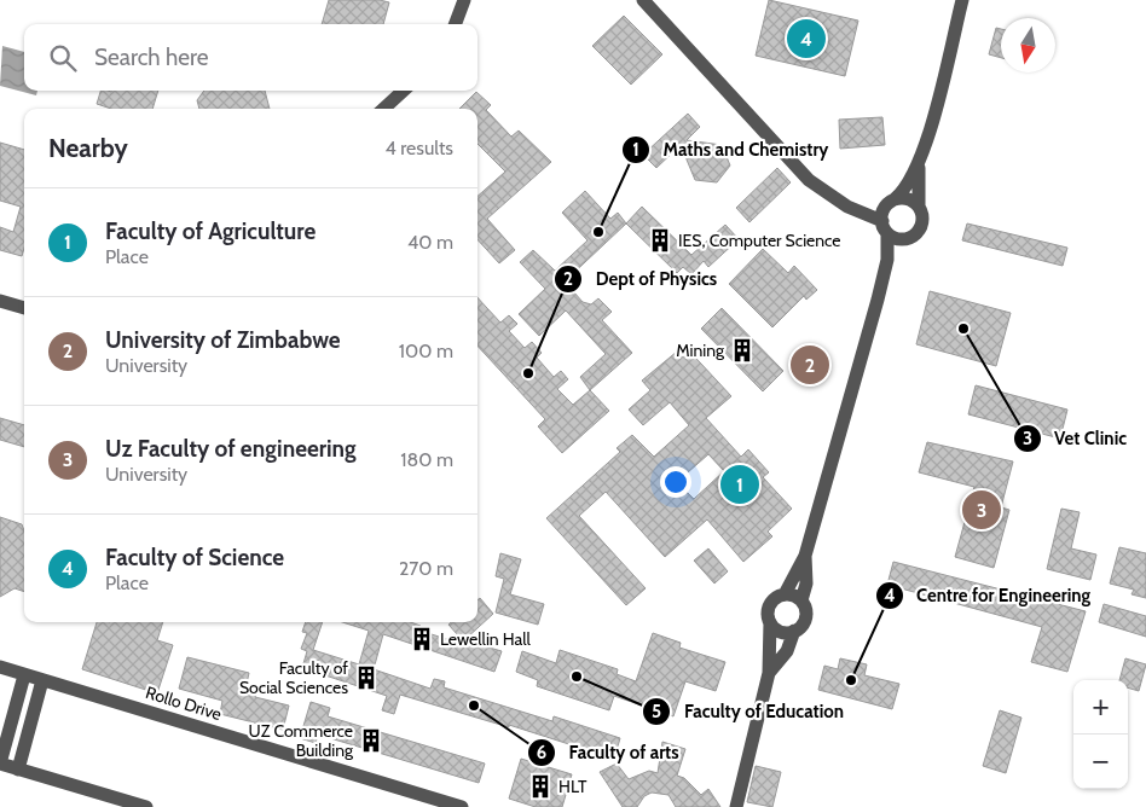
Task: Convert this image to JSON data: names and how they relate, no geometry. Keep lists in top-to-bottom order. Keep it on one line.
{"streets":{"street":["Rollo Drive"]},"places":{"other":["Maths and Chemistry","Vet Clinic","Dept of Physics","Faculty of Education","Centre for Engineering","Faculty of arts"],"building":["IES, Computer Science","Mining","Lewellin Hall","Faculty of Social Sciences","UZ Commerce Building","HLT"]},"north":"bottom","page":{"pins":["4","2","1","3"],"search":"Search here","heading":["Nearby","4 results"],"list":[{"mark":"1","name":"Faculty of Agriculture","note":"Place","value":"40 m"},{"mark":"2","name":"University of Zimbabwe","note":"University","value":"100 m"},{"mark":"3","name":"Uz Faculty of engineering","note":"University","value":"180 m"},{"mark":"4","name":"Faculty of Science","note":"Place","value":"270 m"}],"map_buttons":["+","−"]}}
